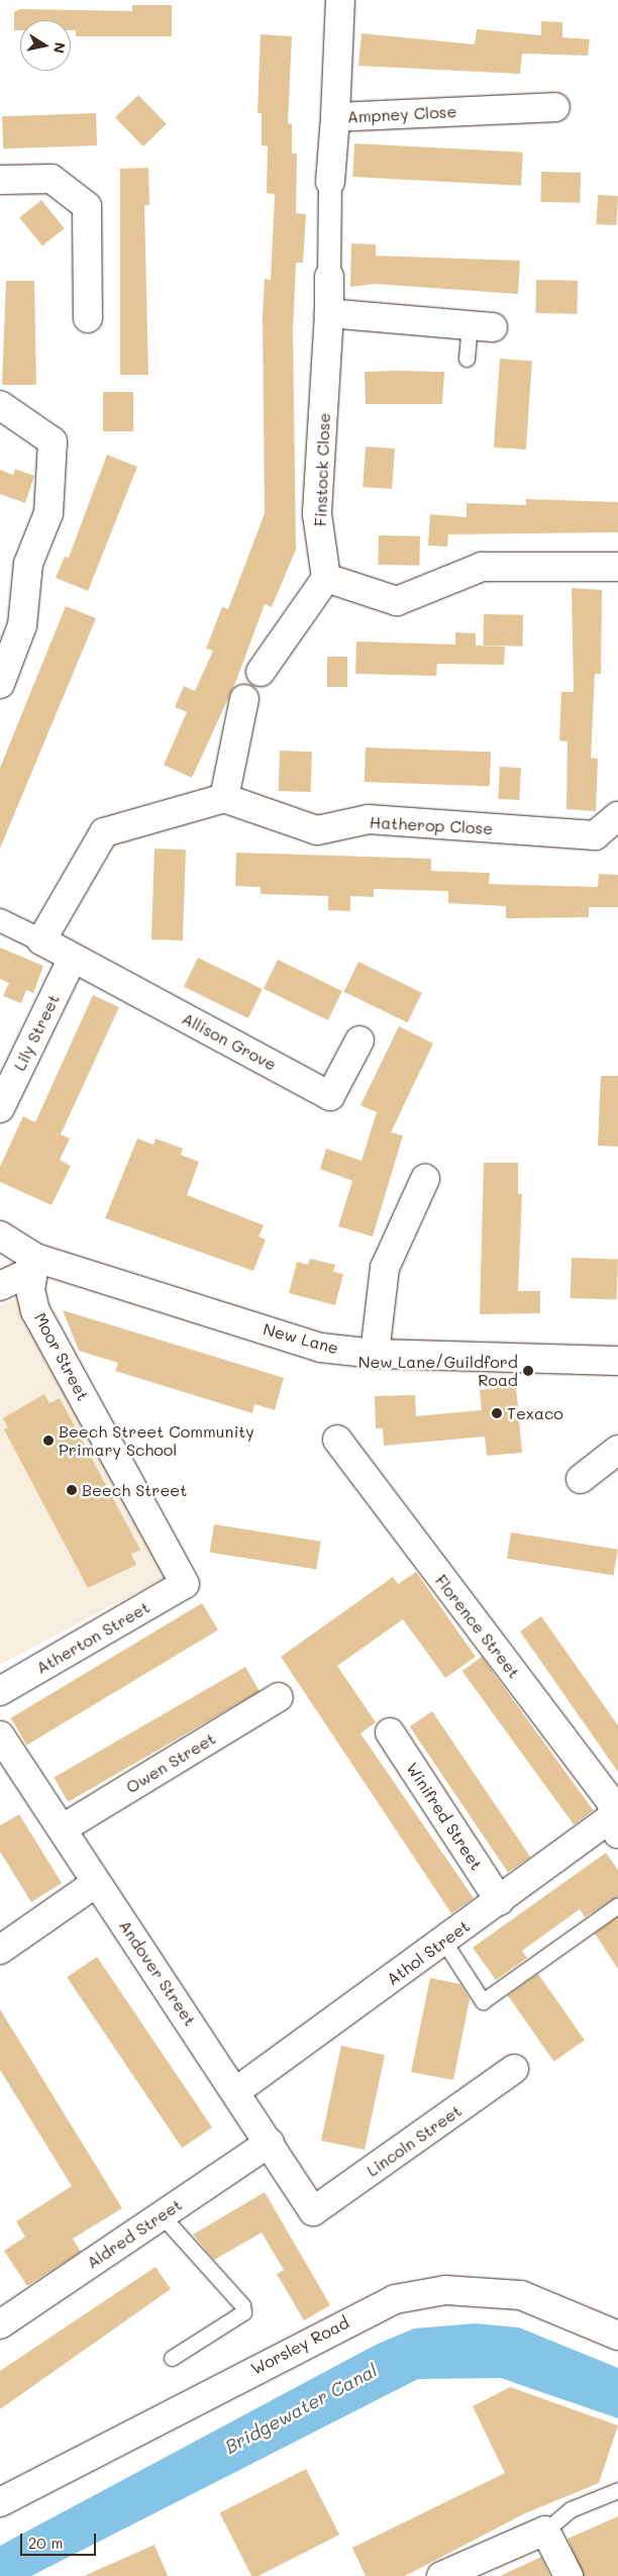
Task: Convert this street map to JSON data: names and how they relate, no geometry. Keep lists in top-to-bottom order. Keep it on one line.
{"streets":{"street":["Ampney Close","Finstock Close","Hatherop Close","Lily Street","Allison Grove","New Lane","Moor Street","Florence Street","Atherton Street","Owen Street","Winifred Street","Athol Street","Andover Street","Lincoln Street","Aldred Street","Worsley Road"]},"crossings":[["Lily Street","Allison Grove"],["New Lane","Moor Street"],["Moor Street","Atherton Street"],["Florence Street","Athol Street"],["Owen Street","Andover Street"],["Winifred Street","Athol Street"],["Athol Street","Andover Street"],["Andover Street","Lincoln Street"],["Andover Street","Aldred Street"]],"water":["Bridgewater Canal"],"places":["New Lane/Guildford Road","Texaco","Beech Street Community Primary School","Beech Street"],"scale_bar":"20 m","north":"right"}
